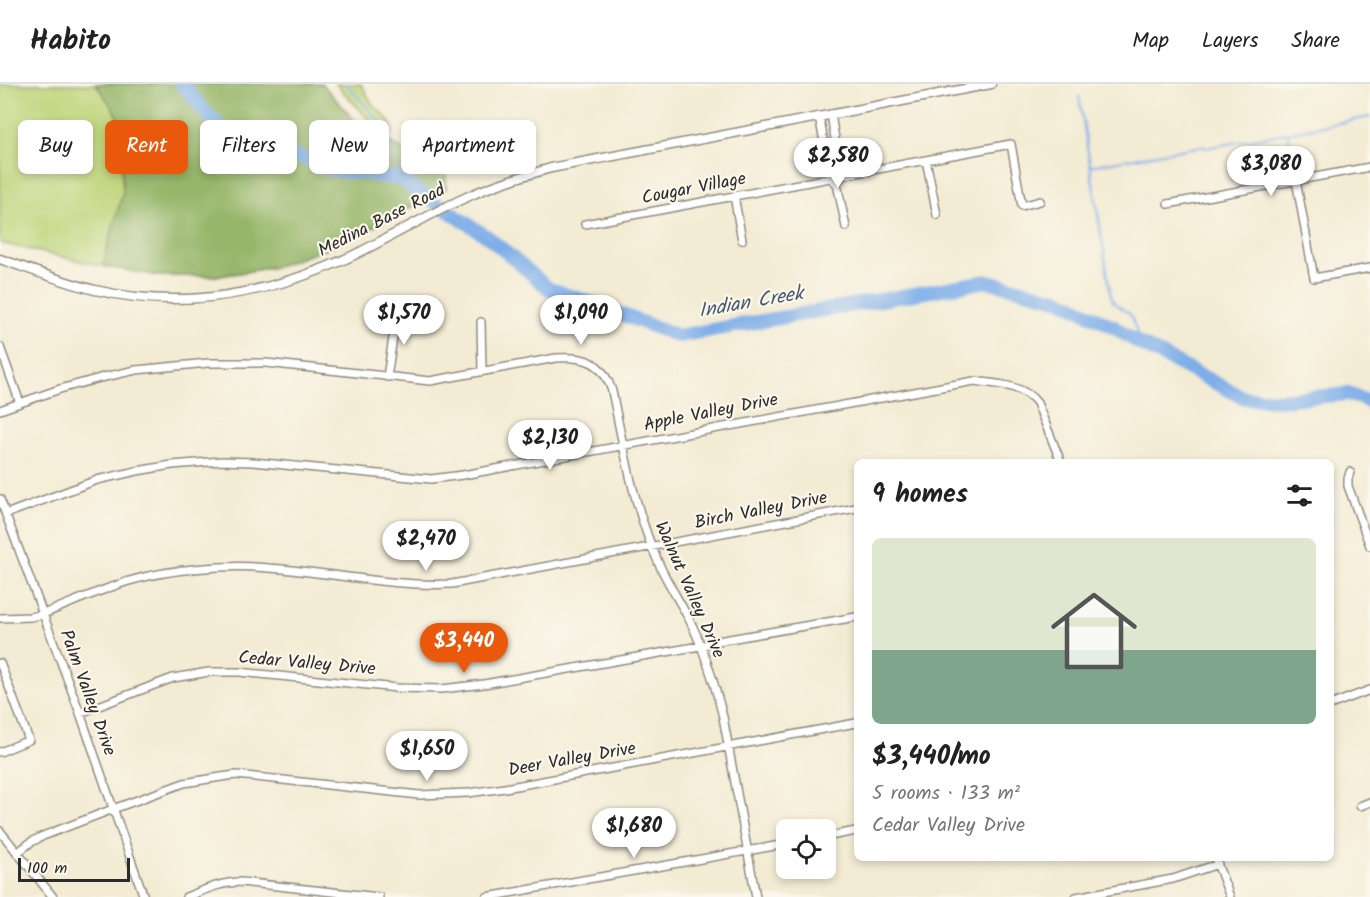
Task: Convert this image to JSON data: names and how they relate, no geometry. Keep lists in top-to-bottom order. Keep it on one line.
{"streets":{"street":["Cougar Village","Medina Base Road","Apple Valley Drive","Birch Valley Drive","Walnut Valley Drive","Cedar Valley Drive","Palm Valley Drive","Deer Valley Drive"]},"crossings":[["Apple Valley Drive","Walnut Valley Drive"],["Apple Valley Drive","Palm Valley Drive"],["Birch Valley Drive","Walnut Valley Drive"],["Birch Valley Drive","Palm Valley Drive"],["Walnut Valley Drive","Cedar Valley Drive"],["Walnut Valley Drive","Deer Valley Drive"],["Cedar Valley Drive","Palm Valley Drive"],["Palm Valley Drive","Deer Valley Drive"]],"water":["Indian Creek"],"scale_bar":"100 m","page":{"header":"Habito","nav":["Map","Layers","Share"],"chip":["Buy","Rent","Filters","New","Apartment"],"price":["$2,580","$3,080","$1,570","$1,090","$2,130","$2,470","$3,440","$1,650","$1,680"],"heading":"9 homes","list":[{"name":"$3,440/mo","note":"5 rooms · 133 m² · Cedar Valley Drive"}],"scale":"100 m"}}
